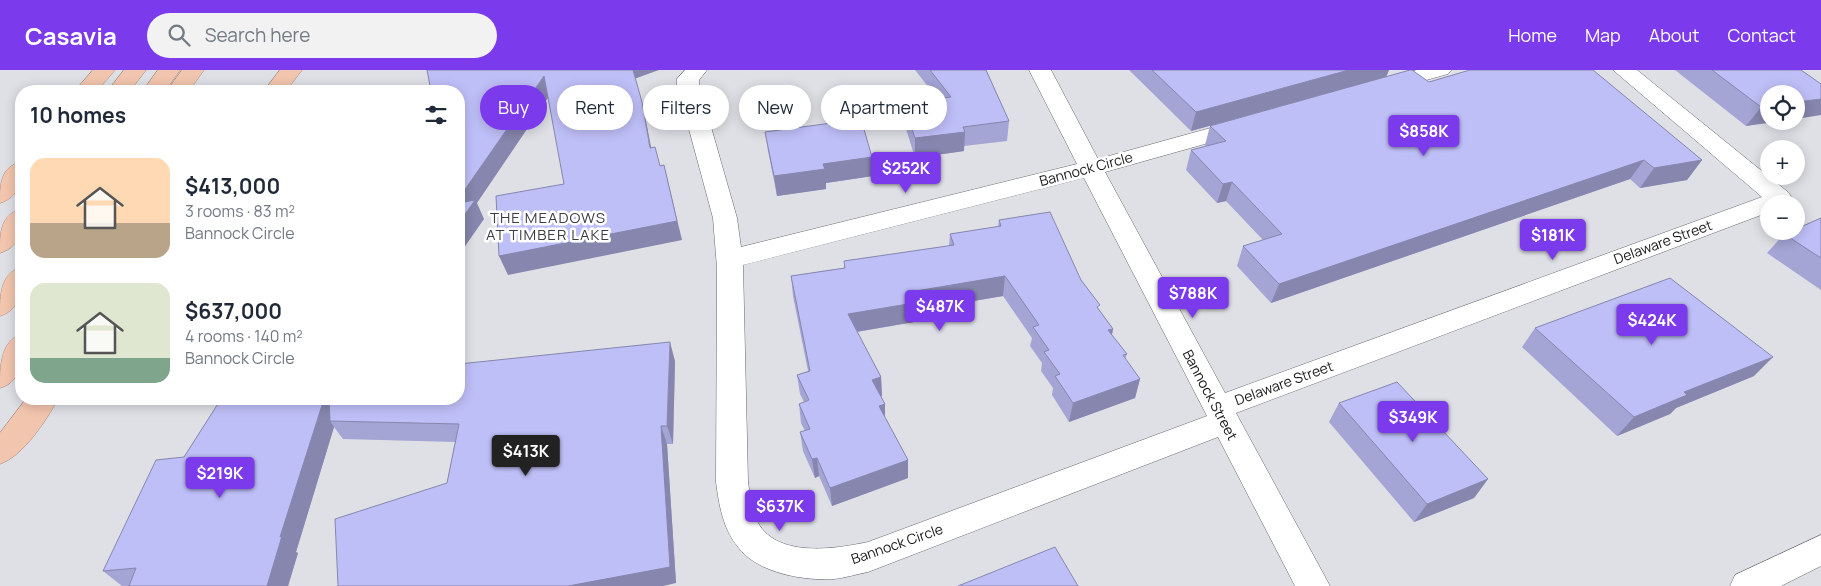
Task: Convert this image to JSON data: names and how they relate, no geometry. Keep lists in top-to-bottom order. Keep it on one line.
{"streets":{"street":["Bannock Circle","Delaware Street","Bannock Street"]},"crossings":[["Bannock Circle","Delaware Street"],["Bannock Circle","Bannock Street"],["Delaware Street","Bannock Street"]],"districts":["THE MEADOWS AT TIMBER LAKE"],"page":{"header":"Casavia","search":"Search here","nav":["Home","Map","About","Contact"],"map_buttons":["+","−"],"chip":["Buy","Rent","Filters","New","Apartment"],"heading":"10 homes","price":["$858K","$252K","$181K","$788K","$487K","$424K","$349K","$413K","$219K","$637K"],"list":[{"name":"$413,000","note":"3 rooms · 83 m² · Bannock Circle"},{"name":"$637,000","note":"4 rooms · 140 m² · Bannock Circle"}]}}
